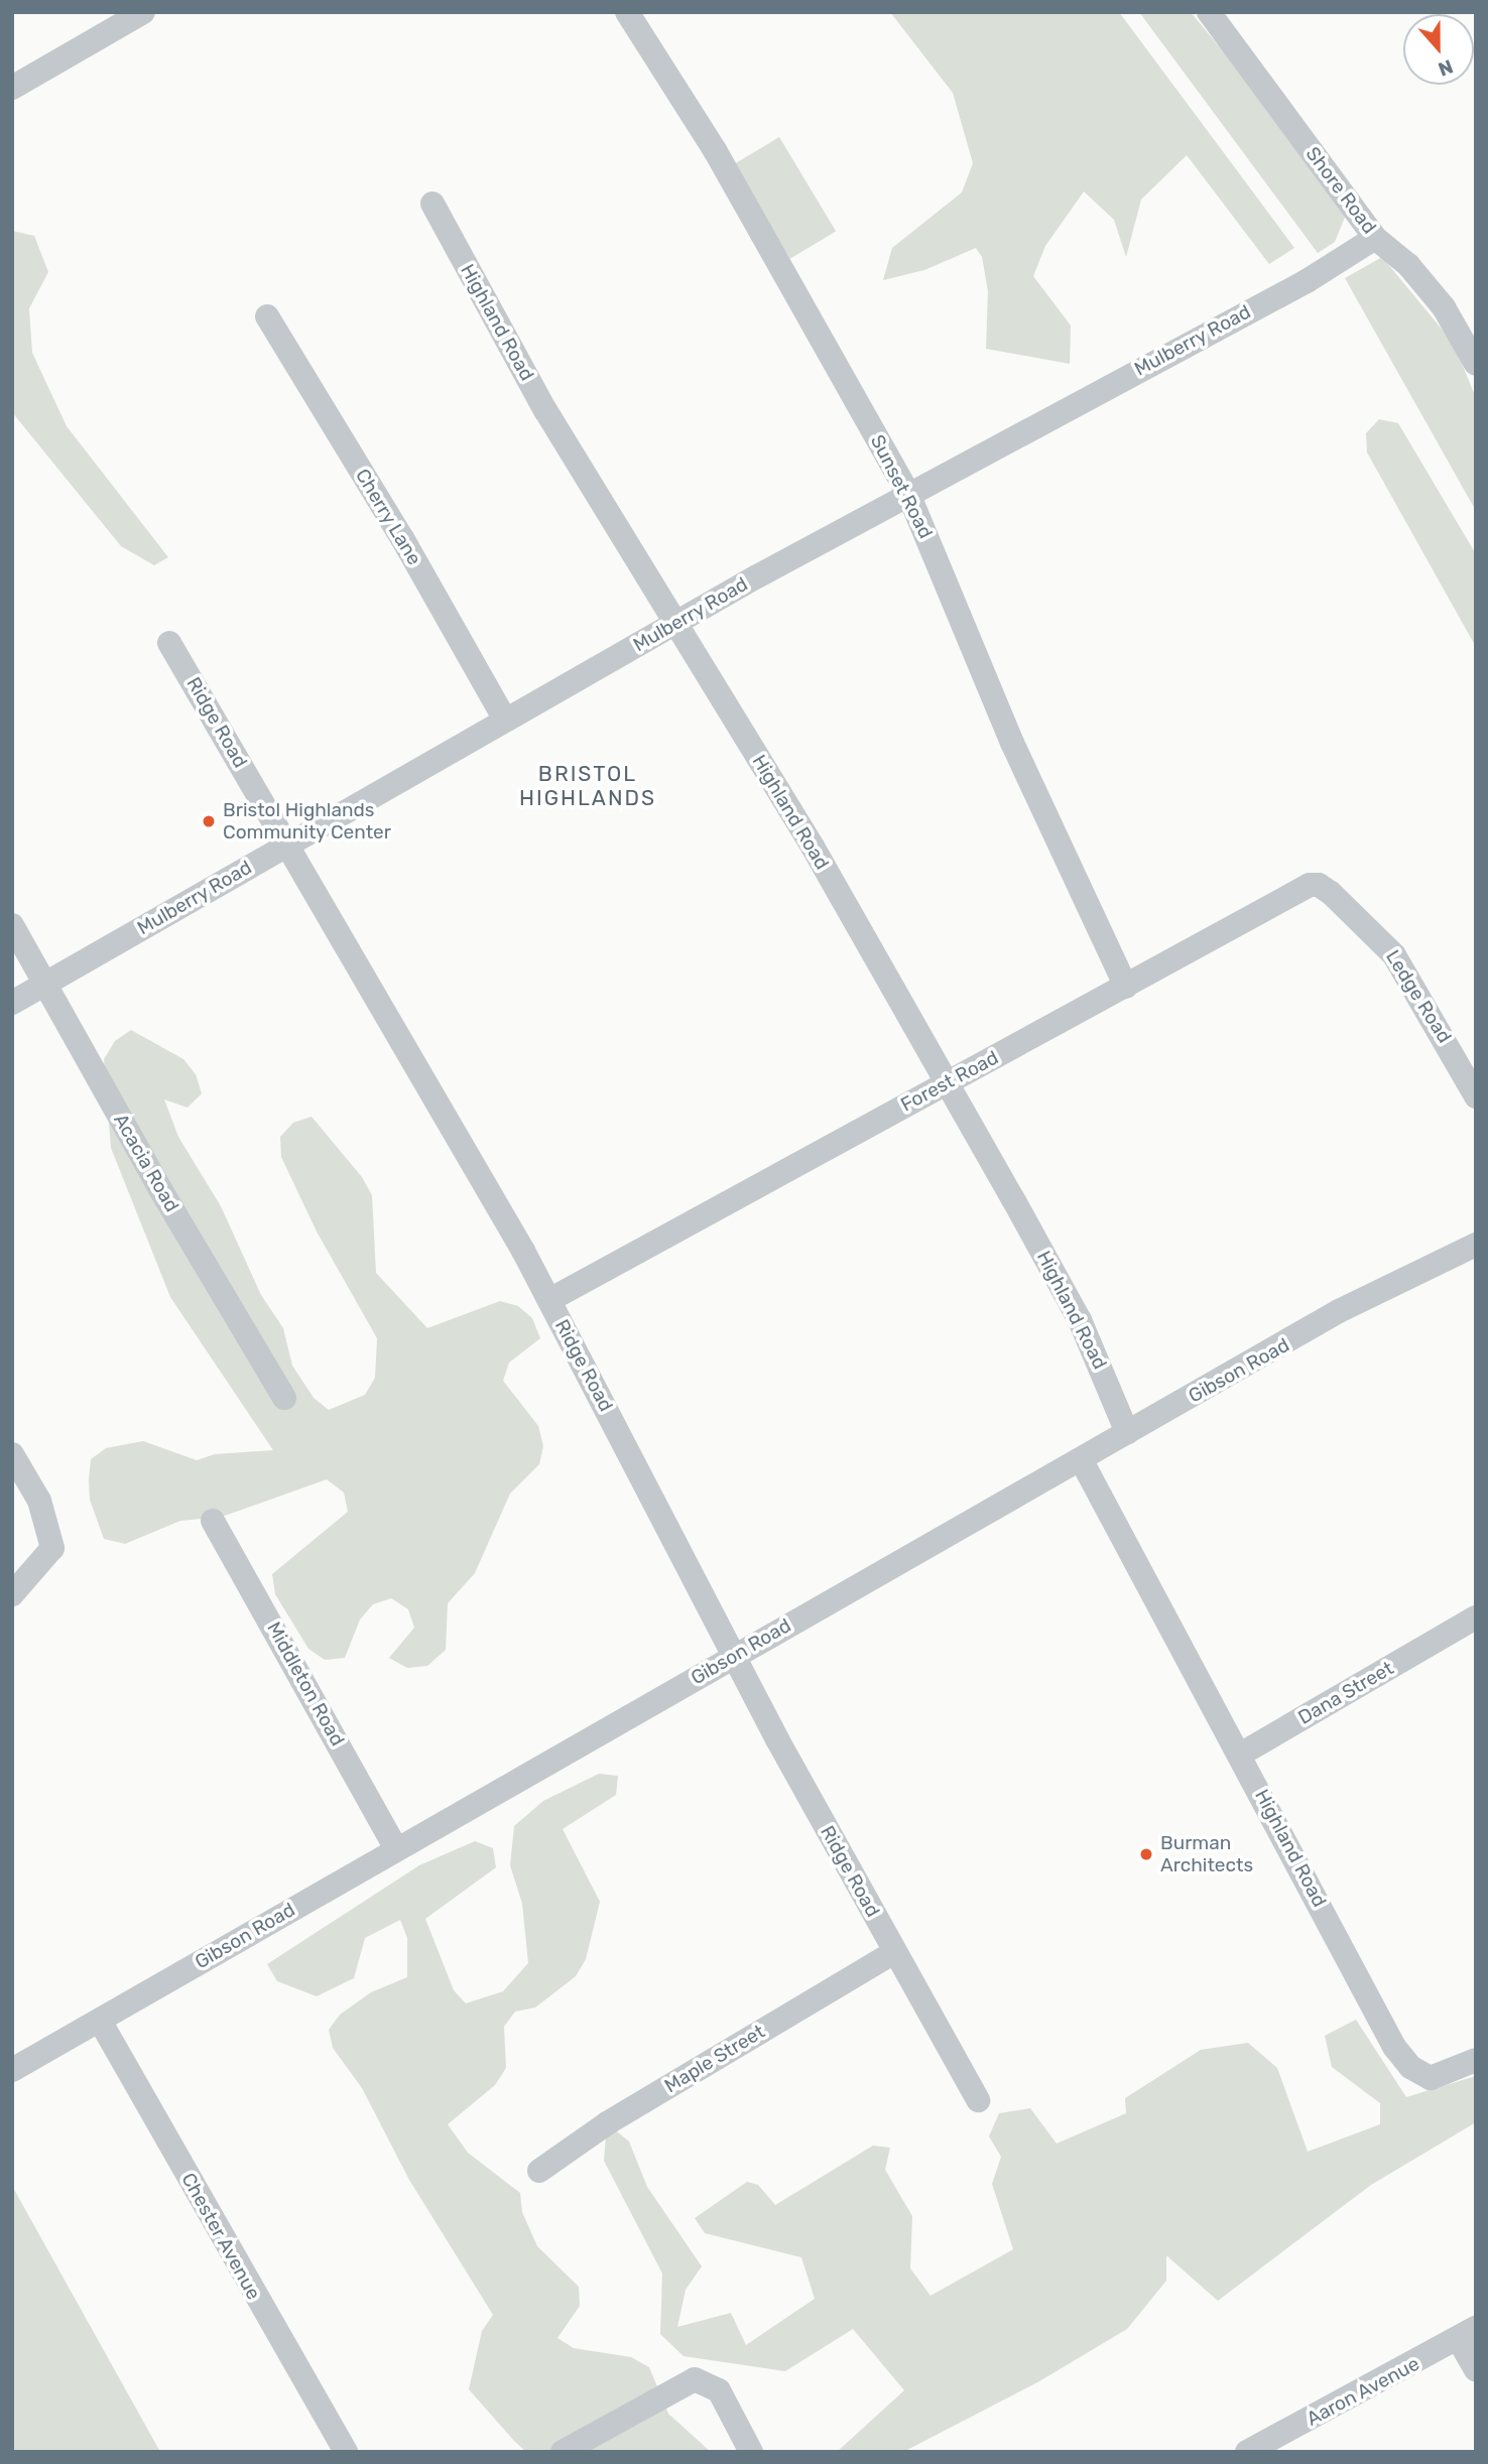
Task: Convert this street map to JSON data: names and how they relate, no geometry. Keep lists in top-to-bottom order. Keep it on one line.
{"streets":{"street":["Shore Road","Highland Road","Mulberry Road","Sunset Road","Cherry Lane","Ridge Road","Ledge Road","Forest Road","Acacia Road","Gibson Road","Middleton Road","Dana Street","Maple Street","Chester Avenue","Aaron Avenue"]},"crossings":[["Shore Road","Mulberry Road"],["Highland Road","Mulberry Road"],["Highland Road","Forest Road"],["Highland Road","Gibson Road"],["Highland Road","Dana Street"],["Mulberry Road","Sunset Road"],["Mulberry Road","Cherry Lane"],["Mulberry Road","Ridge Road"],["Mulberry Road","Acacia Road"],["Sunset Road","Forest Road"],["Ridge Road","Forest Road"],["Ridge Road","Gibson Road"],["Ridge Road","Maple Street"],["Ledge Road","Forest Road"],["Gibson Road","Middleton Road"],["Gibson Road","Chester Avenue"]],"districts":["BRISTOL HIGHLANDS"],"places":["Bristol Highlands Community Center","Burman Architects"],"north":"bottom"}
